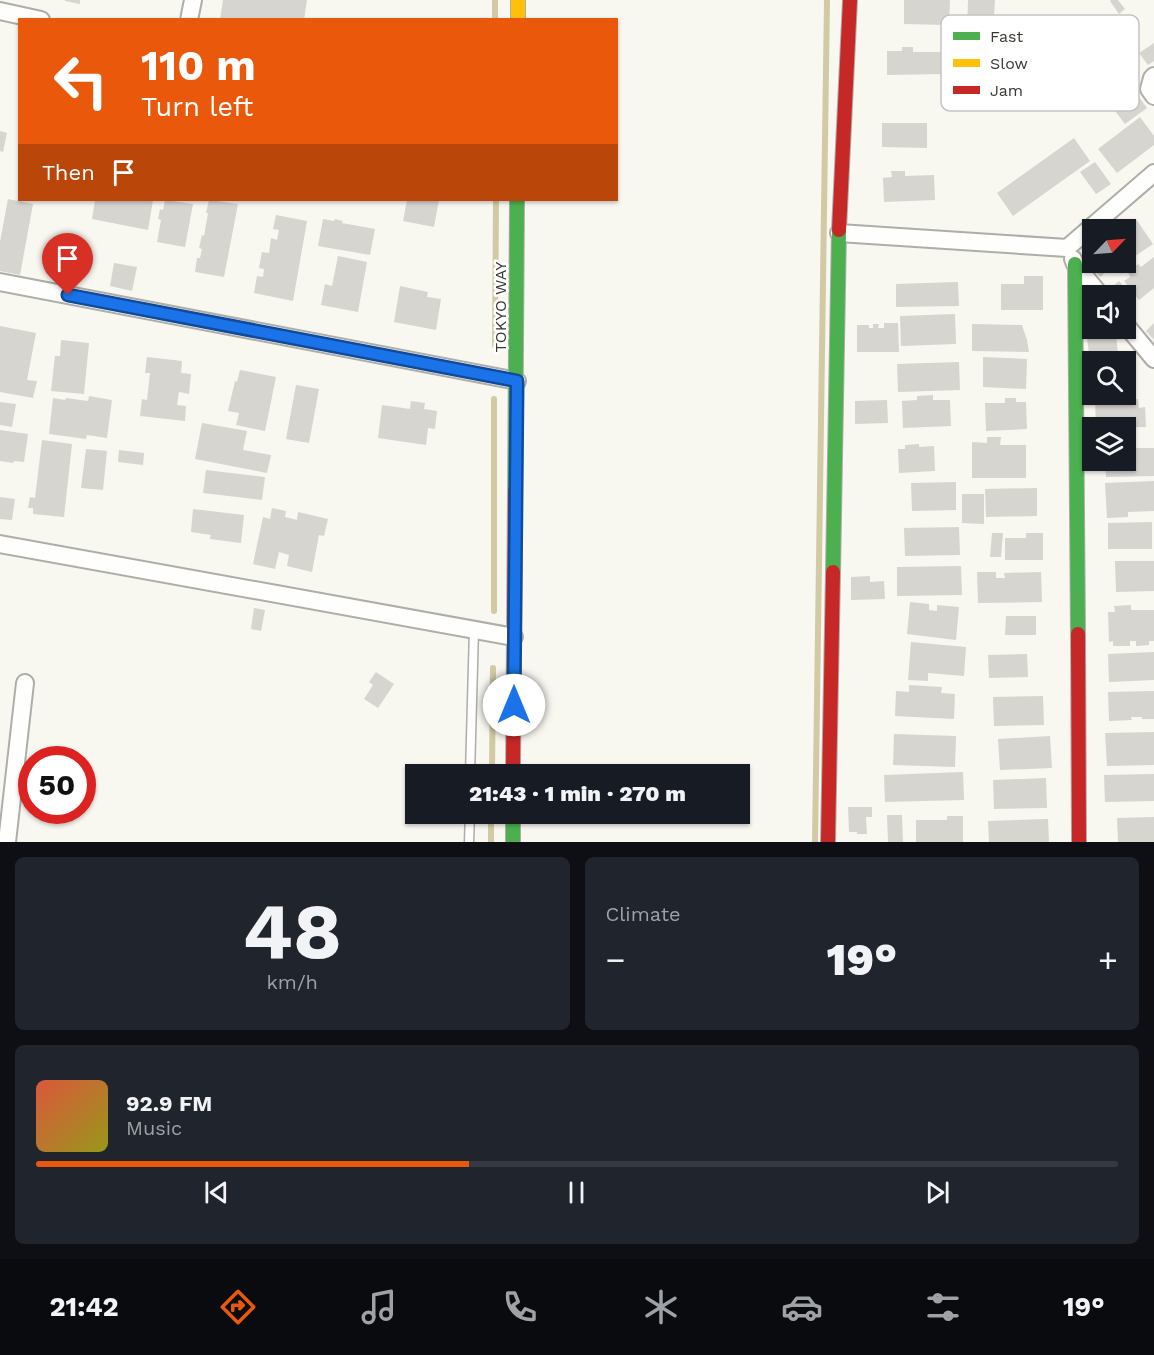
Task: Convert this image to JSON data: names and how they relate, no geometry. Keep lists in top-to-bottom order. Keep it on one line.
{"streets":{"street":["TOKYO WAY"]},"legend":["Fast","Slow","Jam"],"north":"top right","page":{"turn":["110 m","Turn left"],"then":"Then","limit":"50","trip":"21:43 · 1 min · 270 m","tile":[["48","km/h"],"Climate"],"heat":["−","19°","+"],"song":["92.9 FM","Music"],"tabs":["21:42","19°"]}}
